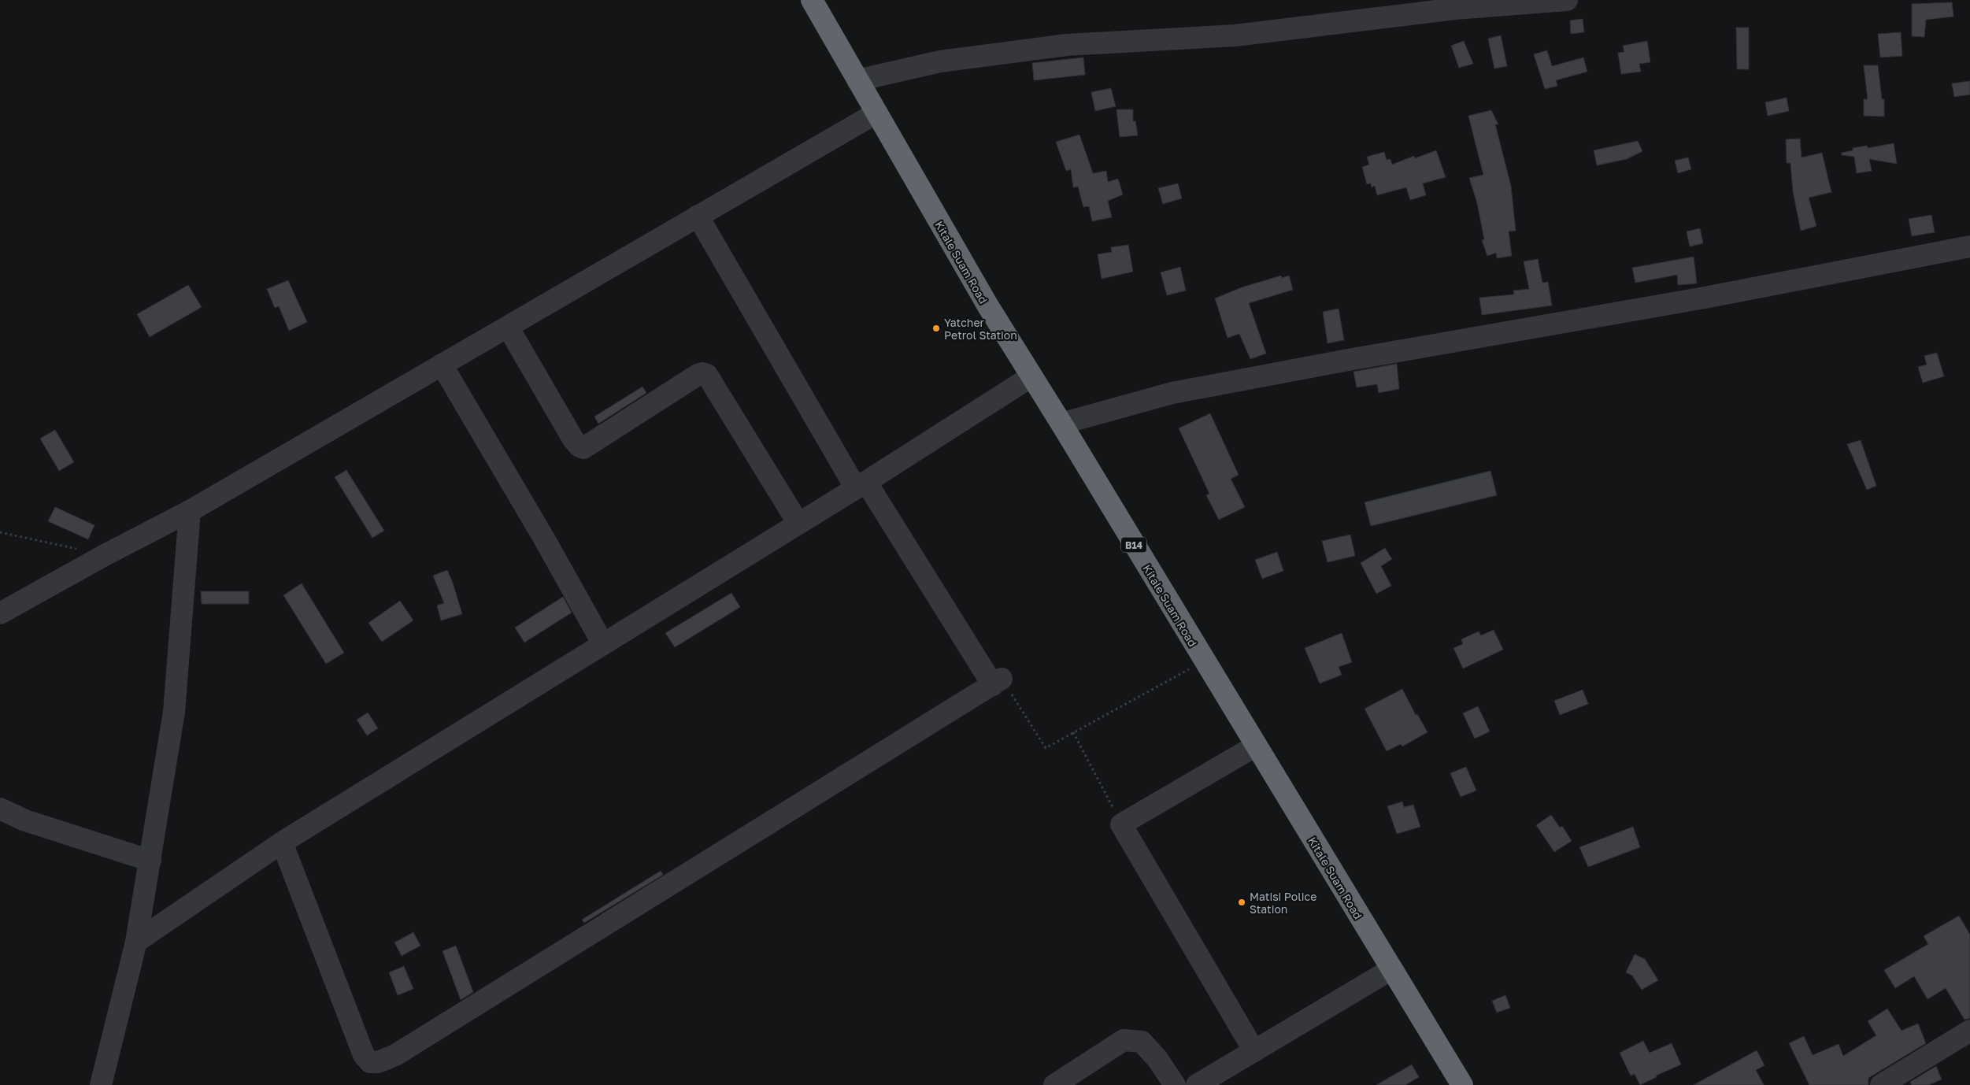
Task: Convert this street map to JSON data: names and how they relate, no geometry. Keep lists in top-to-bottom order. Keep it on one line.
{"streets":{"highway":["Kitale Suam Road","B14"]},"places":["Yatcher Petrol Station","Matisi Police Station"]}
